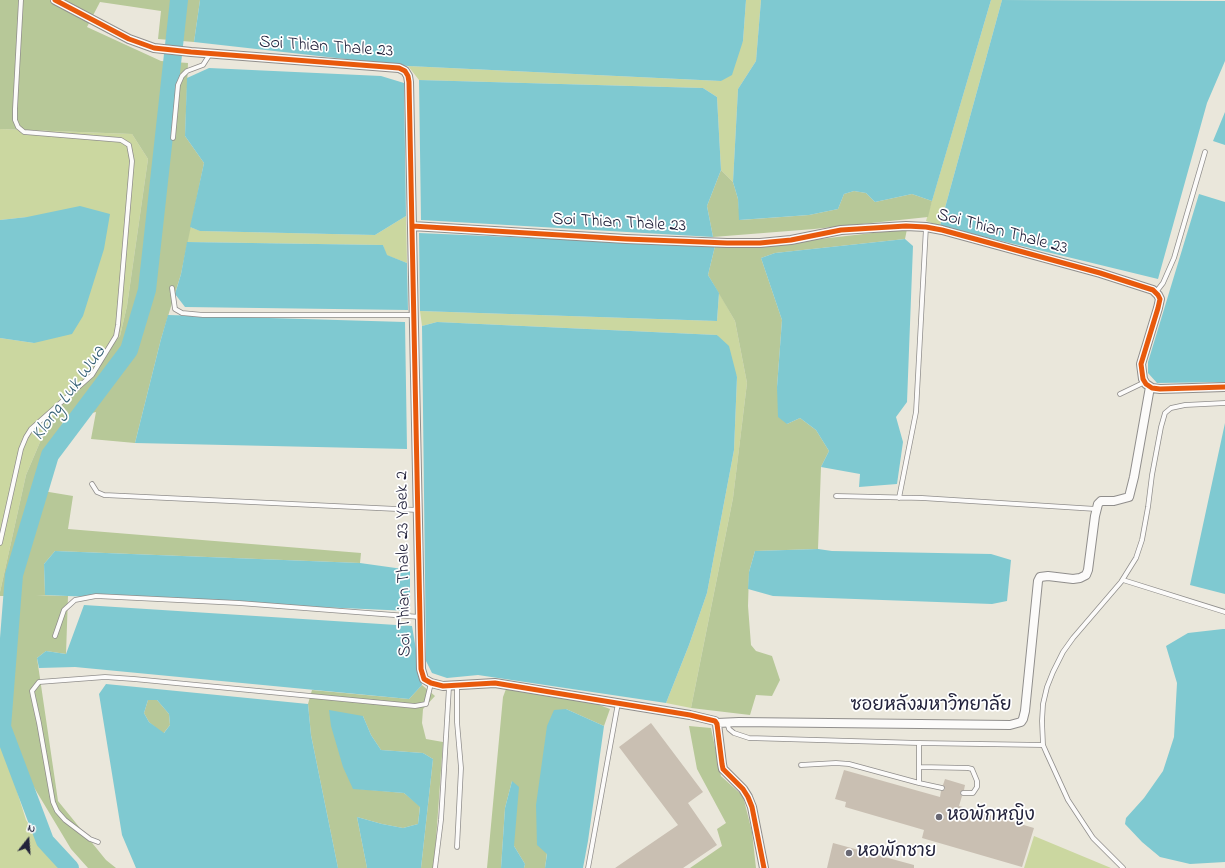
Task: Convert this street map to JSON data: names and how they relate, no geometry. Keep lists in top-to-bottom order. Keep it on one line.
{"streets":{"street":["Soi Thian Thale 23","Soi Thian Thale 23 Yaek 2","ซอยหลังมหาวิทยาลัย"]},"crossings":[["Soi Thian Thale 23","Soi Thian Thale 23 Yaek 2"]],"water":["Klong Luk Wua"],"places":["หอพักหญิง","หอพักชาย"],"north":"top"}
